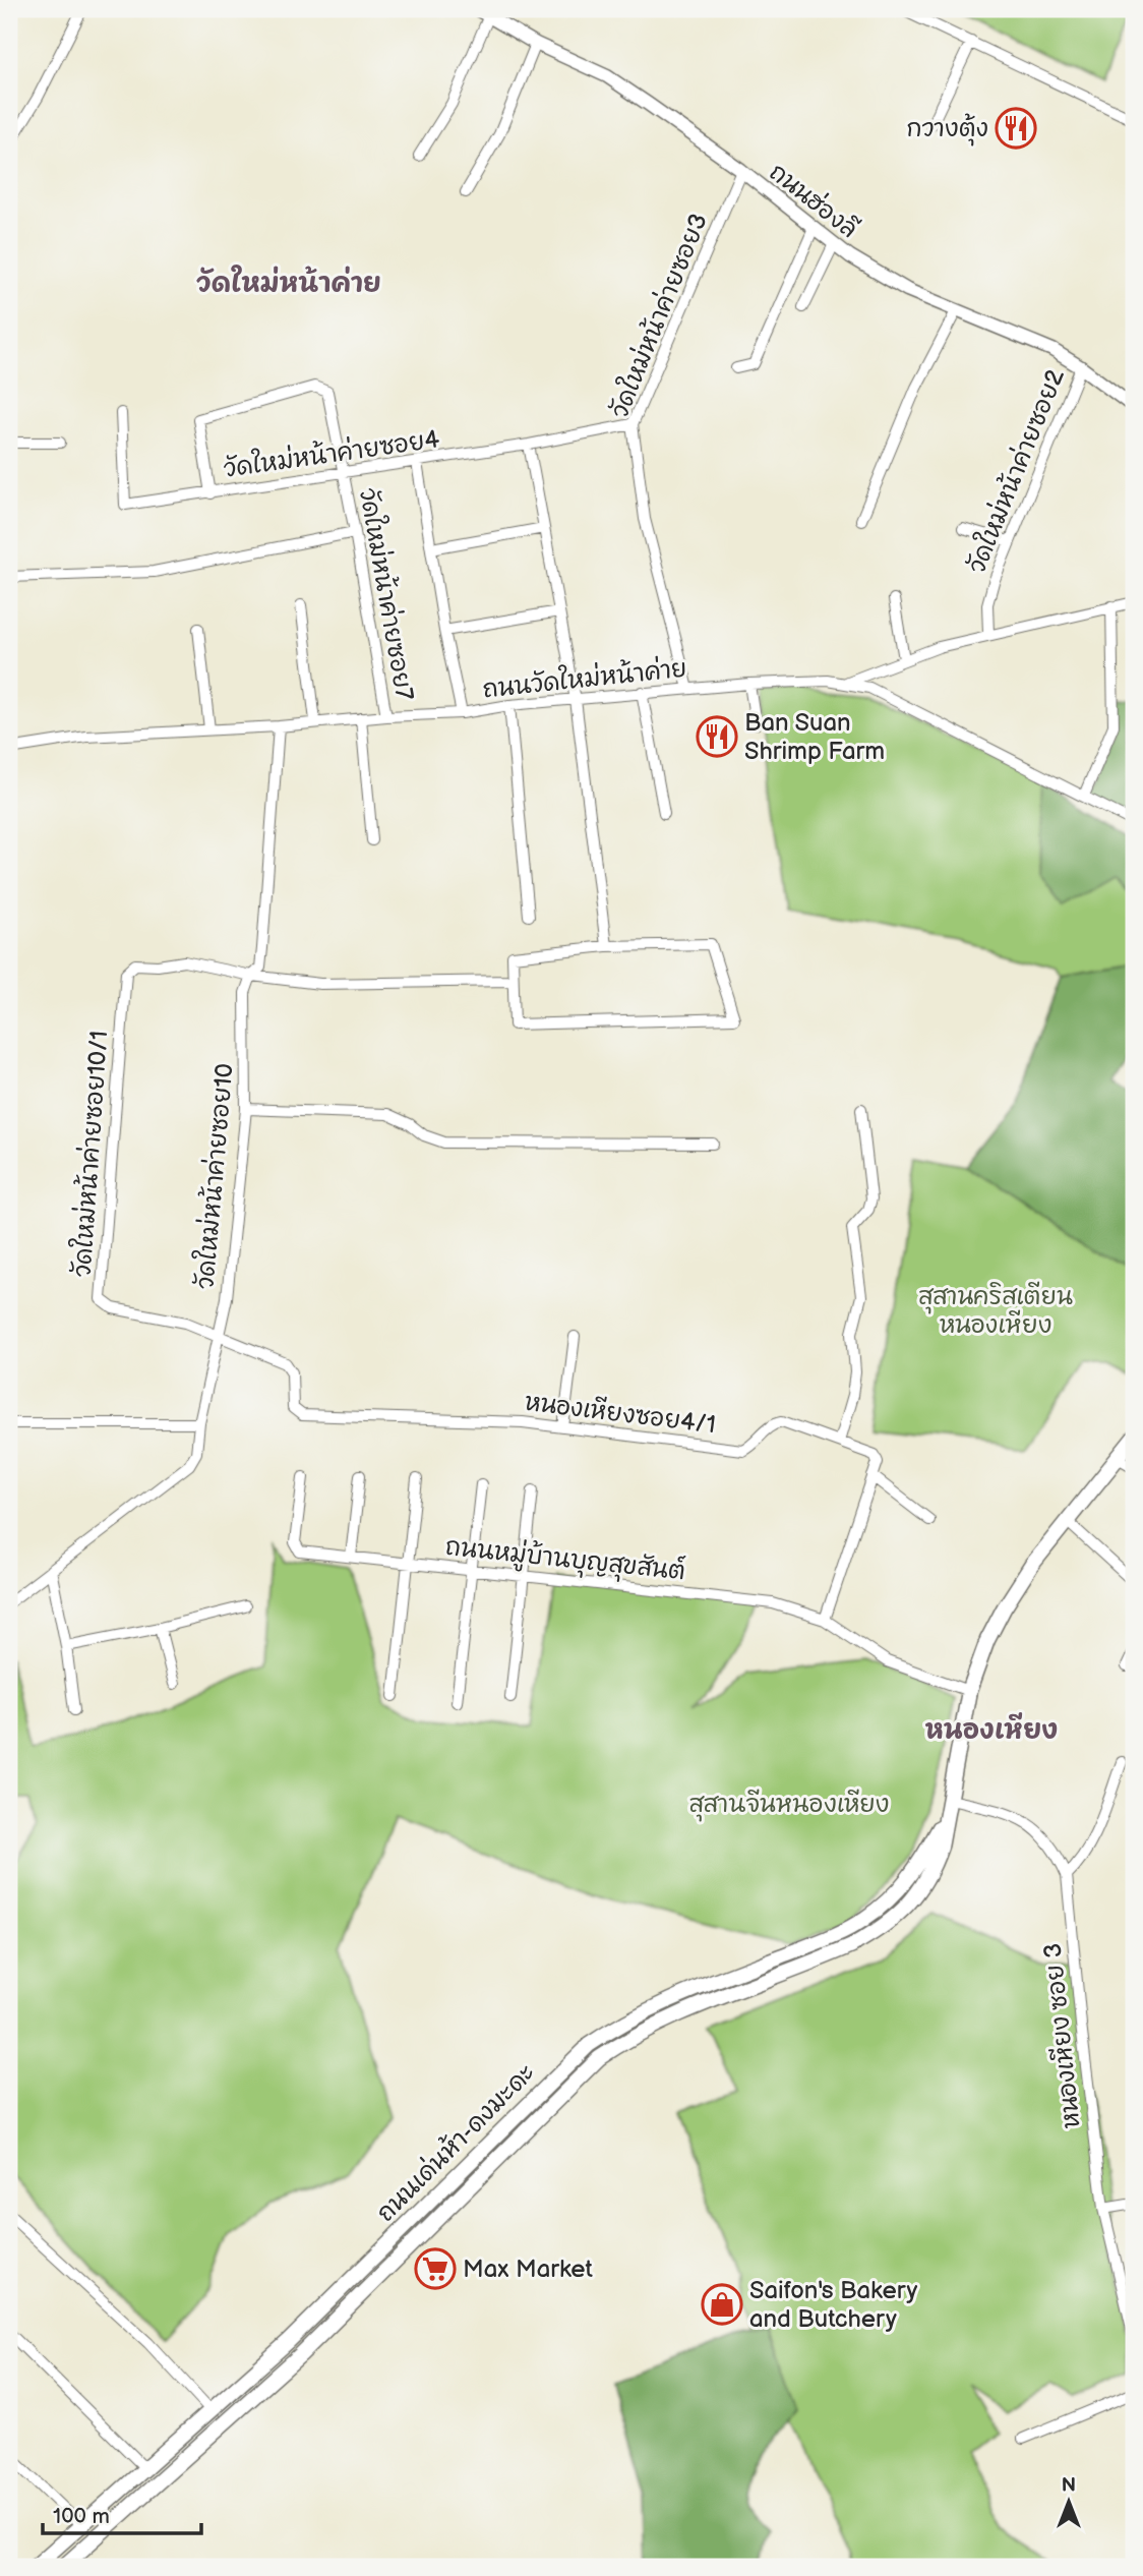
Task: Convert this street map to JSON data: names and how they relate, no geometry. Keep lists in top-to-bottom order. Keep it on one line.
{"streets":{"main road":["ถนนเด่นห้า-ดงมะดะ"],"street":["ถนนฮ่องลี","วัดใหม่หน้าค่ายซอย3","วัดใหม่หน้าค่ายซอย4","วัดใหม่หน้าค่ายซอย2","วัดใหม่หน้าค่ายซอย7","ถนนวัดใหม่หน้าค่าย","วัดใหม่หน้าค่ายซอย10/1","วัดใหม่หน้าค่ายซอย10","หนองเหียงซอย4/1","ถนนหมู่บ้านบุญสุขสันต์","หนองเหียง ซอย 3"]},"crossings":[["ถนนฮ่องลี","วัดใหม่หน้าค่ายซอย3"],["ถนนฮ่องลี","วัดใหม่หน้าค่ายซอย2"],["วัดใหม่หน้าค่ายซอย3","วัดใหม่หน้าค่ายซอย4"],["วัดใหม่หน้าค่ายซอย3","ถนนวัดใหม่หน้าค่าย"],["วัดใหม่หน้าค่ายซอย4","วัดใหม่หน้าค่ายซอย7"],["วัดใหม่หน้าค่ายซอย7","ถนนวัดใหม่หน้าค่าย"],["ถนนวัดใหม่หน้าค่าย","วัดใหม่หน้าค่ายซอย10"],["วัดใหม่หน้าค่ายซอย10/1","วัดใหม่หน้าค่ายซอย10"],["วัดใหม่หน้าค่ายซอย10/1","หนองเหียงซอย4/1"],["วัดใหม่หน้าค่ายซอย10","หนองเหียงซอย4/1"],["ถนนหมู่บ้านบุญสุขสันต์","ถนนเด่นห้า-ดงมะดะ"],["หนองเหียง ซอย 3","ถนนเด่นห้า-ดงมะดะ"]],"districts":["วัดใหม่หน้าค่าย","หนองเหียง"],"parks":["สุสานคริสเตียน หนองเหียง","สุสานจีนหนองเหียง"],"places":{"restaurant":["กวางตุ้ง","Ban Suan Shrimp Farm"],"supermarket":["Max Market"],"shop":["Saifon's Bakery and Butchery"]},"scale_bar":"100 m","north":"top"}
